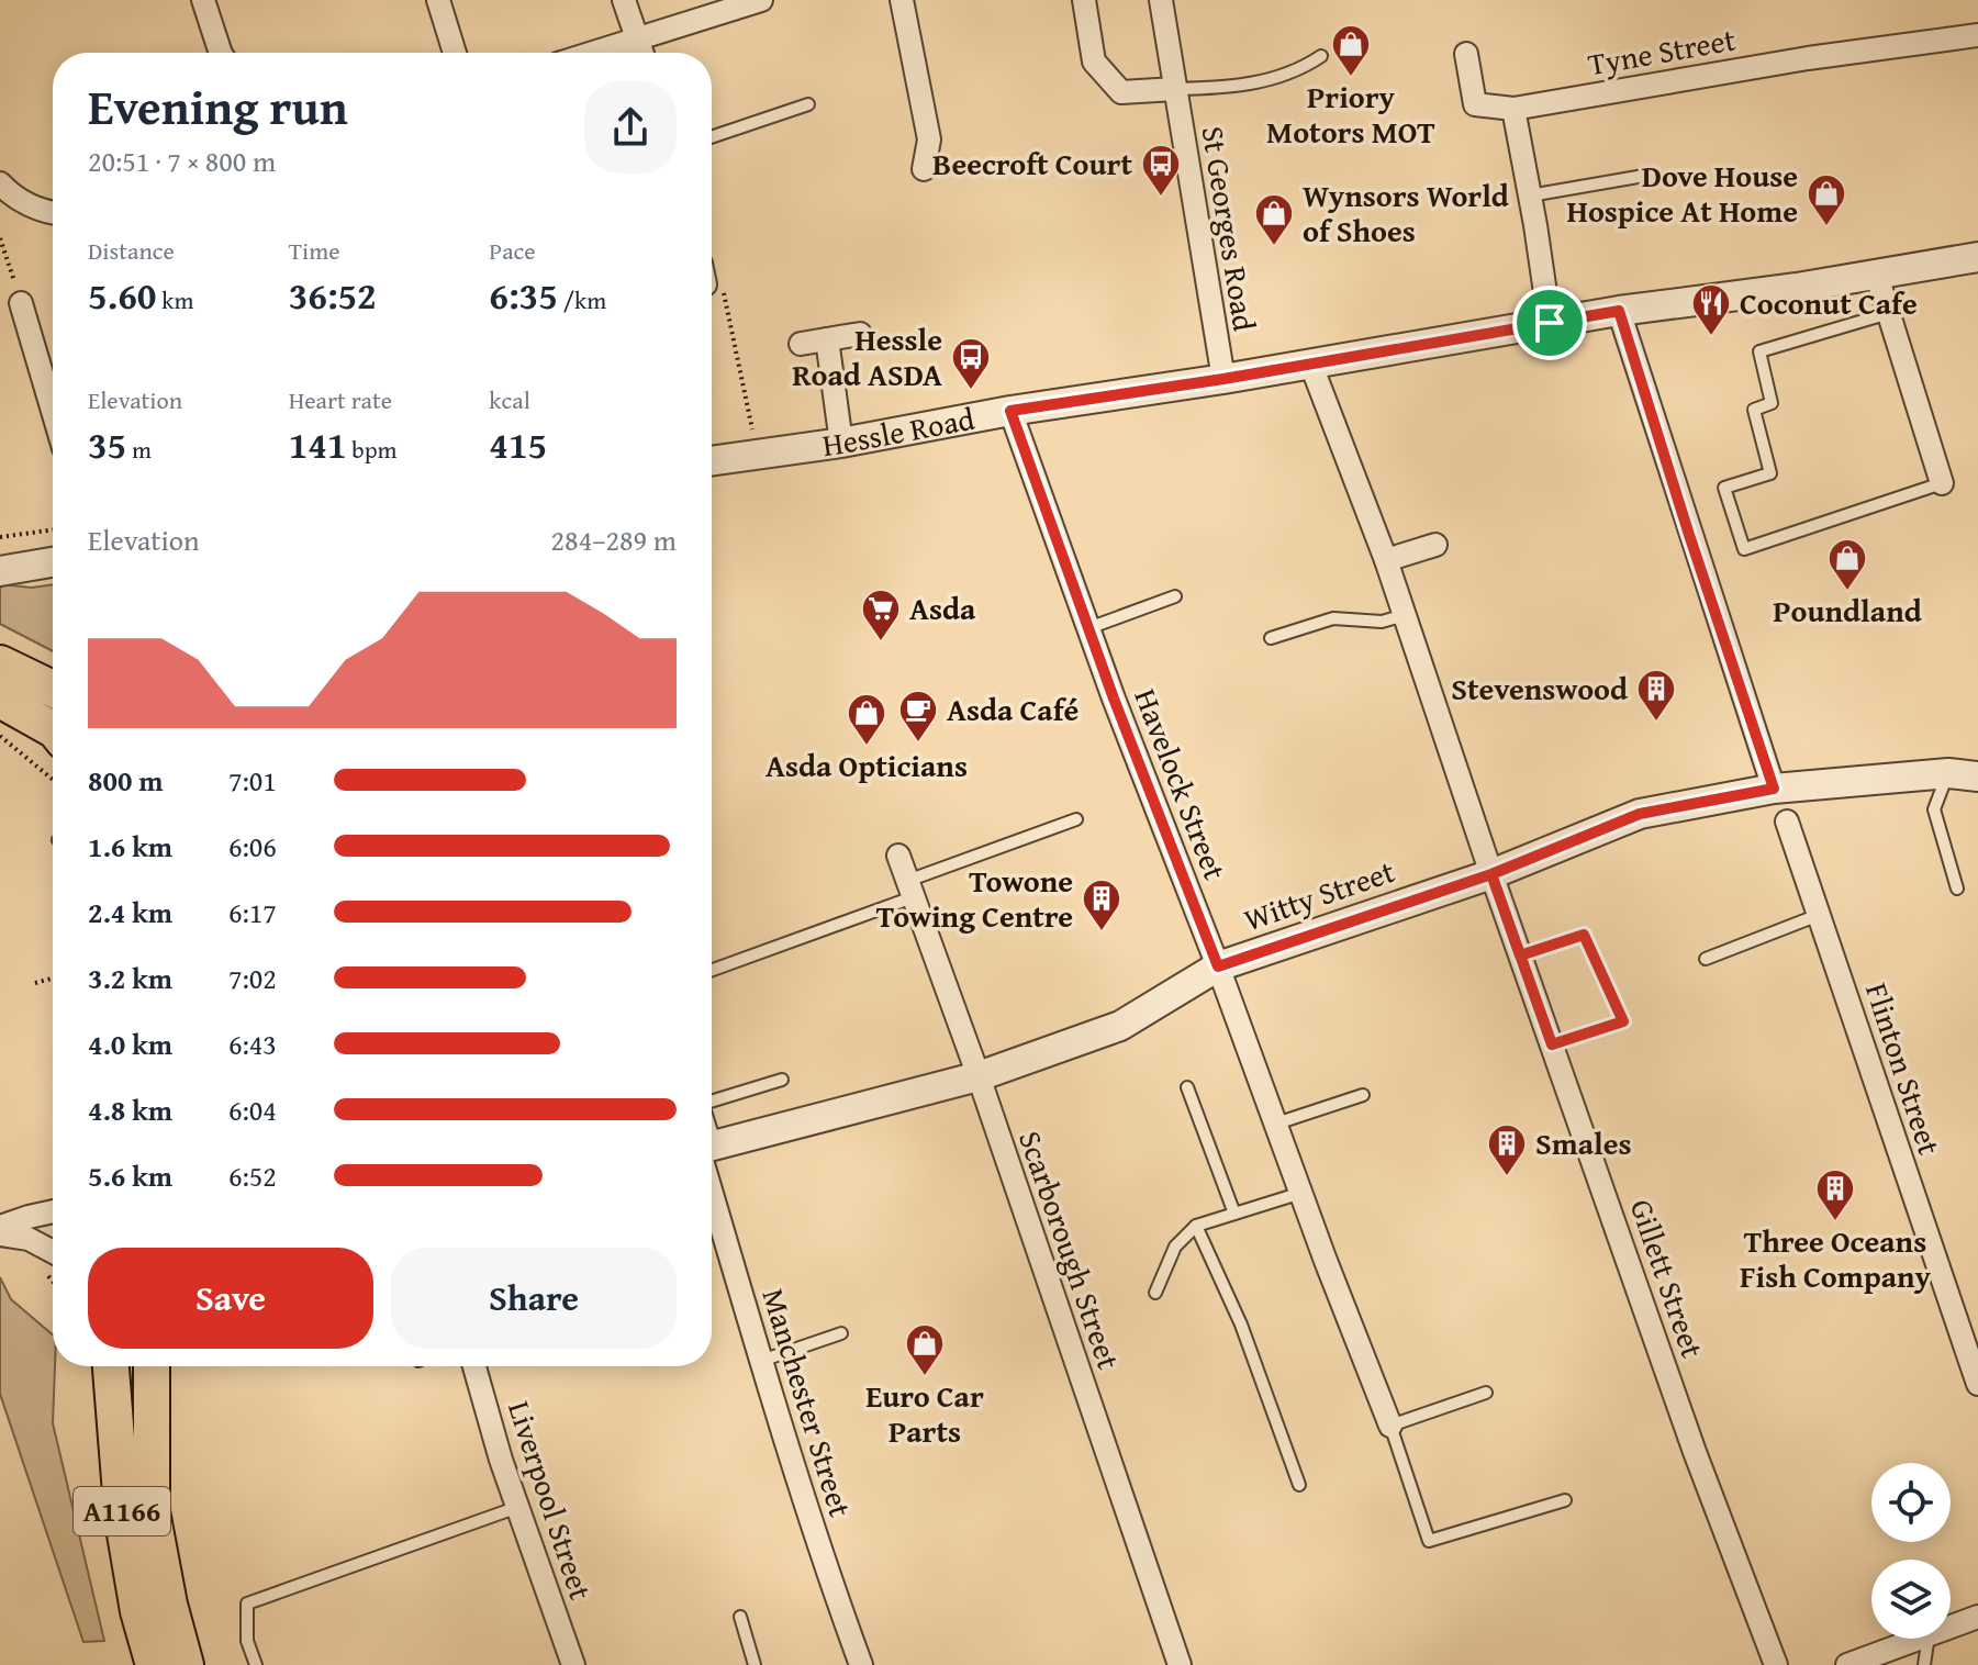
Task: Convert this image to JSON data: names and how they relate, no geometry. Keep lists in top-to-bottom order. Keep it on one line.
{"streets":{"main road":["A1166"],"street":["Tyne Street","St Georges Road","Hessle Road","Havelock Street","Witty Street","Flinton Street","Scarborough Street","Gillett Street","Manchester Street","Liverpool Street"]},"crossings":[["St Georges Road","Hessle Road"],["Hessle Road","Havelock Street"],["Hessle Road","Gillett Street"],["Havelock Street","Witty Street"],["Witty Street","Scarborough Street"],["Witty Street","Gillett Street"]],"places":{"shop":["Priory Motors MOT","Dove House Hospice At Home","Wynsors World of Shoes","Poundland","Asda Opticians","Euro Car Parts"],"bus stop":["Beecroft Court","Hessle Road ASDA"],"restaurant":["Coconut Cafe"],"supermarket":["Asda"],"building":["Stevenswood","Towone Towing Centre","Smales","Three Oceans Fish Company"],"cafe":["Asda Café"]},"page":{"heading":["Evening run","20:51 · 7 × 800 m"],"stats":[["Distance","5.60 km"],["Time","36:52"],["Pace","6:35 /km"],["Elevation","35 m"],["Heart rate","141 bpm"],["kcal","415"]],"chart":["Elevation","284–289 m"],"list":[{"name":"800 m","note":"7:01"},{"name":"1.6 km","note":"6:06"},{"name":"2.4 km","note":"6:17"},{"name":"3.2 km","note":"7:02"},{"name":"4.0 km","note":"6:43"},{"name":"4.8 km","note":"6:04"},{"name":"5.6 km","note":"6:52"}],"buttons":["Save","Share"]}}
